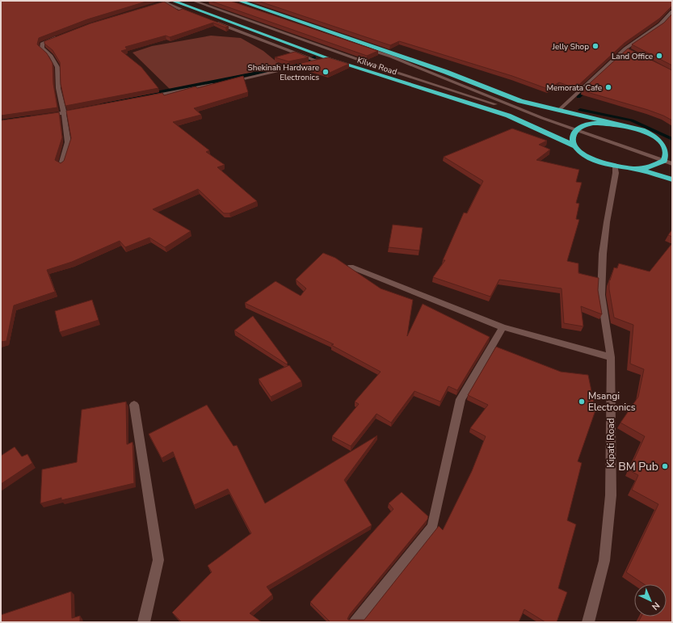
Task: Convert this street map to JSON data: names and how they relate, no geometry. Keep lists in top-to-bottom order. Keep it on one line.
{"streets":{"highway":["Kilwa Road"],"street":["Kipati Road"]},"crossings":[["Kilwa Road","Kipati Road"]],"places":["Jelly Shop","Land Office","Shekinah Hardware Electronics","Memorata Cafe","Msangi Electronics","BM Pub"],"north":"bottom right"}
